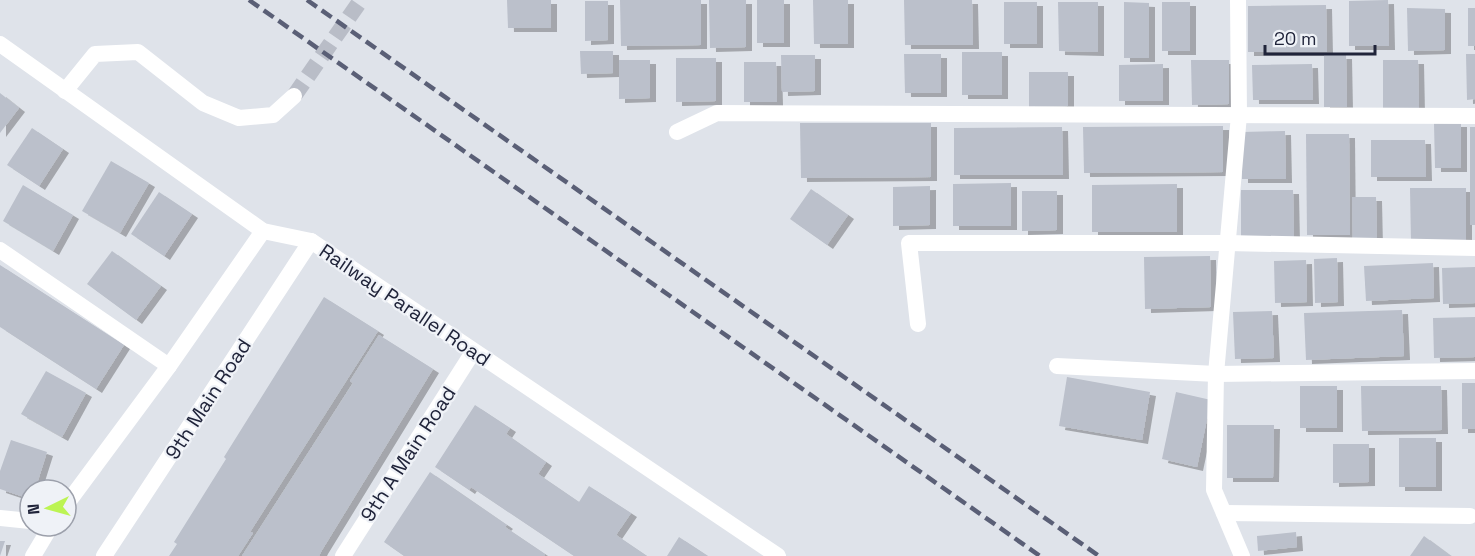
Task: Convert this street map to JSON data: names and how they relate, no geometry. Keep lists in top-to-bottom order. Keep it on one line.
{"streets":{"street":["Railway Parallel Road","9th Main Road","9th A Main Road"]},"crossings":[["Railway Parallel Road","9th Main Road"],["Railway Parallel Road","9th A Main Road"]],"scale_bar":"20 m","north":"left"}
